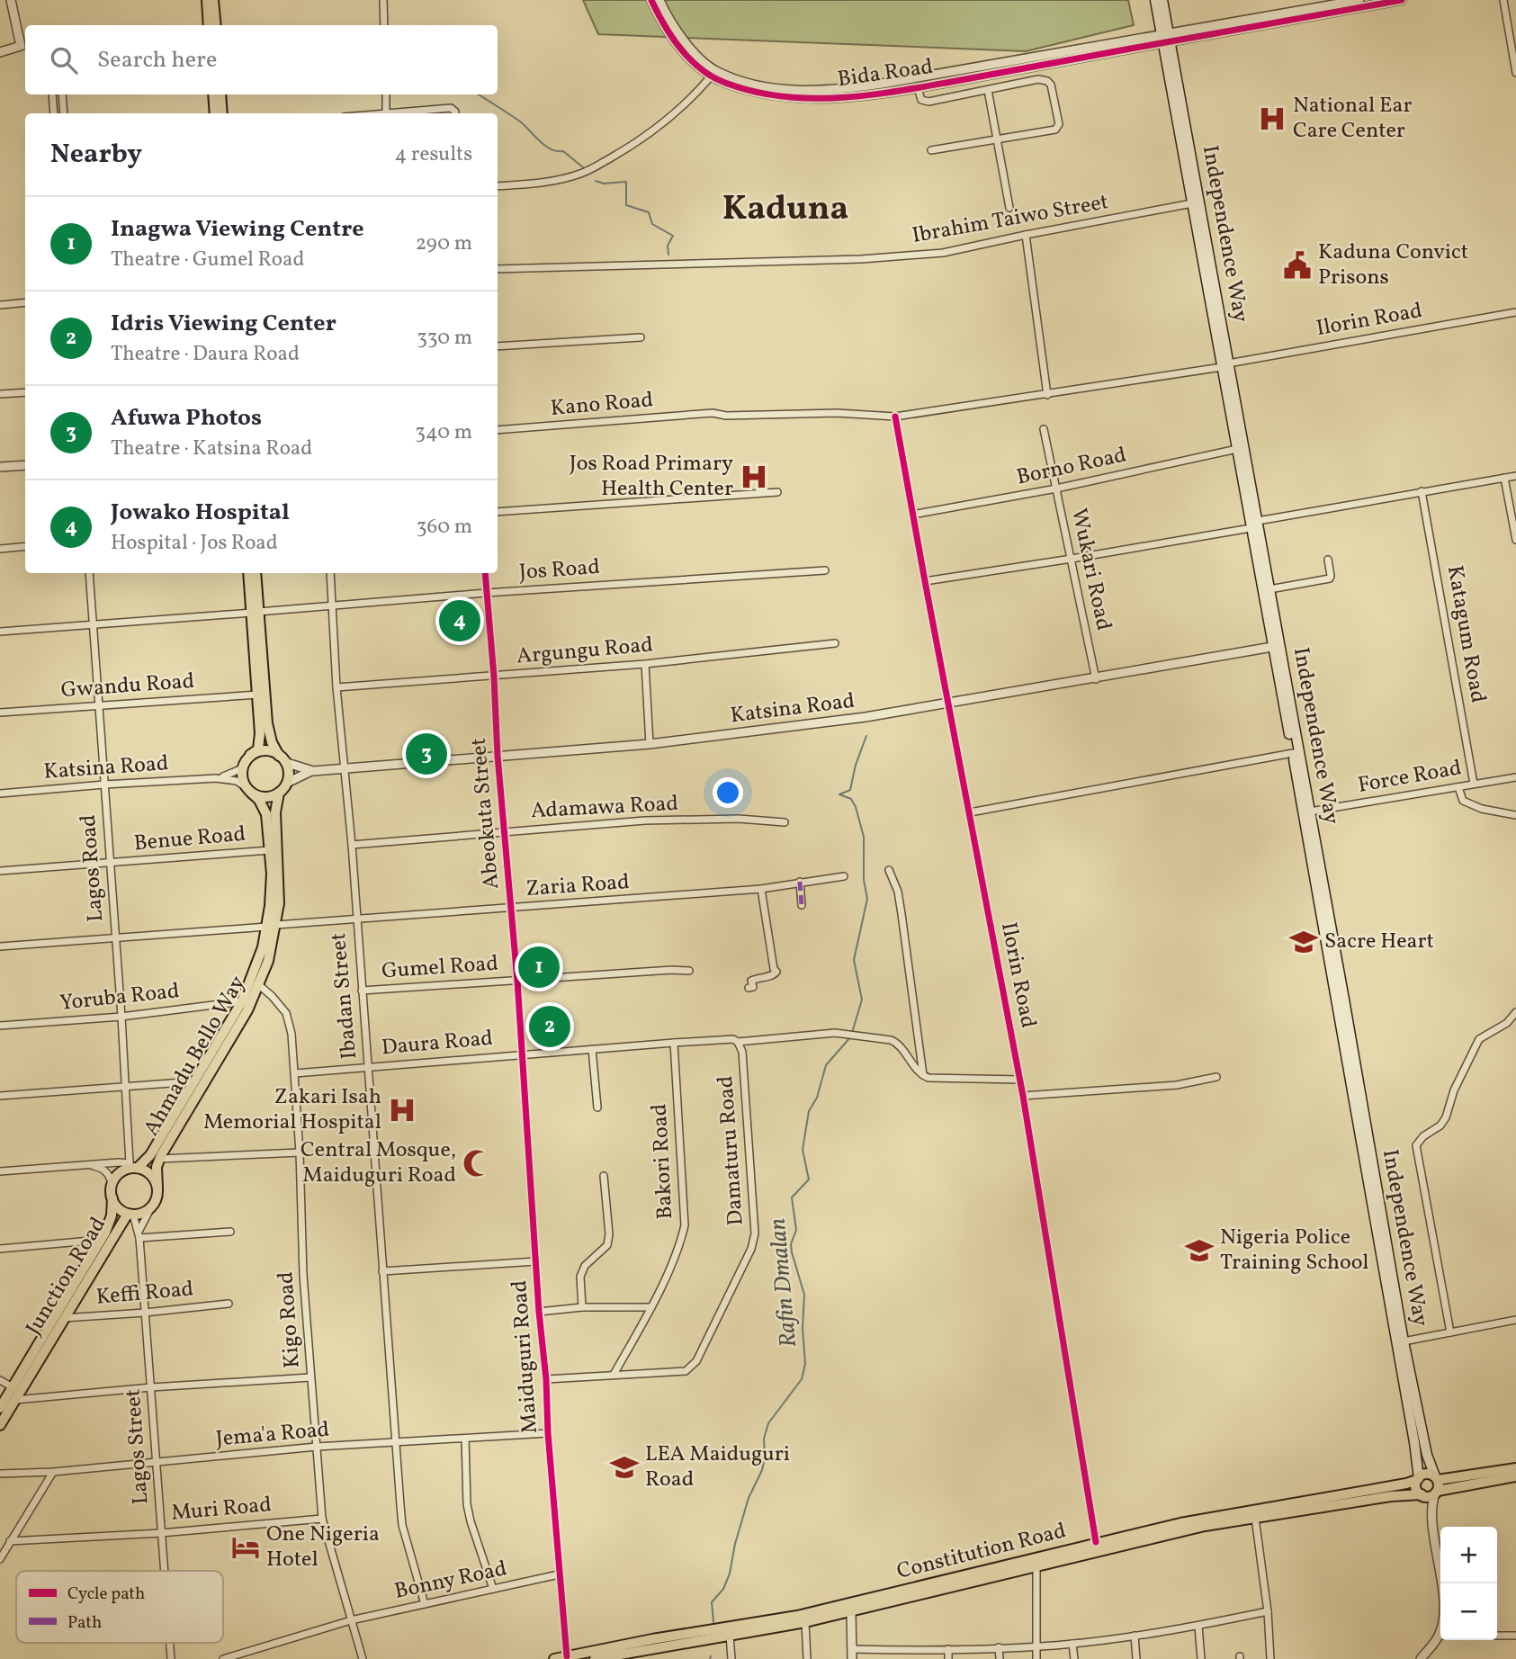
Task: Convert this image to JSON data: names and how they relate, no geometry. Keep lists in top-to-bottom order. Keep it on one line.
{"streets":{"main road":["Independence Way","Ahmadu Bello Way","Junction Road","Constitution Road"],"street":["Bida Road","Ibrahim Taiwo Street","Ilorin Road","Kano Road","Borno Road","Wukari Road","Jos Road","Katagum Road","Argungu Road","Gwandu Road","Katsina Road","Force Road","Adamawa Road","Abeokuta Street","Benue Road","Lagos Road","Zaria Road","Gumel Road","Ibadan Street","Yoruba Road","Daura Road","Damaturu Road","Bakori Road","Keffi Road","Kigo Road","Maiduguri Road","Jema'a Road","Lagos Street","Muri Road","Bonny Road"]},"crossings":[["Bida Road","Independence Way"],["Ibrahim Taiwo Street","Independence Way"],["Independence Way","Ilorin Road"],["Independence Way","Borno Road"],["Independence Way","Katsina Road"],["Independence Way","Force Road"],["Independence Way","Constitution Road"],["Ilorin Road","Kano Road"],["Ilorin Road","Borno Road"],["Ilorin Road","Katsina Road"],["Ilorin Road","Constitution Road"],["Borno Road","Wukari Road"],["Wukari Road","Katsina Road"],["Jos Road","Abeokuta Street"],["Jos Road","Lagos Road"],["Jos Road","Ibadan Street"],["Katagum Road","Force Road"],["Argungu Road","Abeokuta Street"],["Argungu Road","Ibadan Street"],["Gwandu Road","Lagos Road"],["Katsina Road","Abeokuta Street"],["Katsina Road","Lagos Road"],["Katsina Road","Ibadan Street"],["Katsina Road","Ahmadu Bello Way"],["Adamawa Road","Abeokuta Street"],["Adamawa Road","Ibadan Street"],["Abeokuta Street","Zaria Road"],["Abeokuta Street","Gumel Road"],["Abeokuta Street","Daura Road"],["Abeokuta Street","Maiduguri Road"],["Benue Road","Lagos Road"],["Benue Road","Ahmadu Bello Way"],["Lagos Road","Zaria Road"],["Lagos Road","Yoruba Road"],["Lagos Road","Ahmadu Bello Way"],["Lagos Road","Junction Road"],["Lagos Road","Lagos Street"],["Zaria Road","Ibadan Street"],["Zaria Road","Ahmadu Bello Way"],["Gumel Road","Ibadan Street"],["Ibadan Street","Daura Road"],["Ibadan Street","Jema'a Road"],["Ibadan Street","Bonny Road"],["Yoruba Road","Ahmadu Bello Way"],["Daura Road","Damaturu Road"],["Daura Road","Bakori Road"],["Daura Road","Kigo Road"],["Daura Road","Maiduguri Road"],["Ahmadu Bello Way","Junction Road"],["Ahmadu Bello Way","Kigo Road"],["Ahmadu Bello Way","Lagos Street"],["Damaturu Road","Bakori Road"],["Damaturu Road","Maiduguri Road"],["Junction Road","Keffi Road"],["Junction Road","Lagos Street"],["Keffi Road","Lagos Street"],["Kigo Road","Jema'a Road"],["Kigo Road","Muri Road"],["Kigo Road","Bonny Road"],["Maiduguri Road","Jema'a Road"],["Maiduguri Road","Constitution Road"],["Maiduguri Road","Bonny Road"],["Jema'a Road","Lagos Street"],["Lagos Street","Muri Road"]],"districts":["Kaduna"],"water":["Rafin Dmalan"],"places":{"hospital":["National Ear Care Center","Jos Road Primary Health Center","Zakari Isah Memorial Hospital"],"public building":["Kaduna Convict Prisons"],"school or university":["Sacre Heart","Nigeria Police Training School","LEA Maiduguri Road"],"mosque":["Central Mosque, Maiduguri Road"],"hotel":["One Nigeria Hotel"]},"legend":["Cycle path","Path"],"page":{"search":"Search here","heading":["Nearby","4 results"],"list":[{"mark":"1","name":"Inagwa Viewing Centre","note":"Theatre · Gumel Road","value":"290 m"},{"mark":"2","name":"Idris Viewing Center","note":"Theatre · Daura Road","value":"330 m"},{"mark":"3","name":"Afuwa Photos","note":"Theatre · Katsina Road","value":"340 m"},{"mark":"4","name":"Jowako Hospital","note":"Hospital · Jos Road","value":"360 m"}],"pins":["4","3","1","2"],"map_buttons":["+","−"]}}
